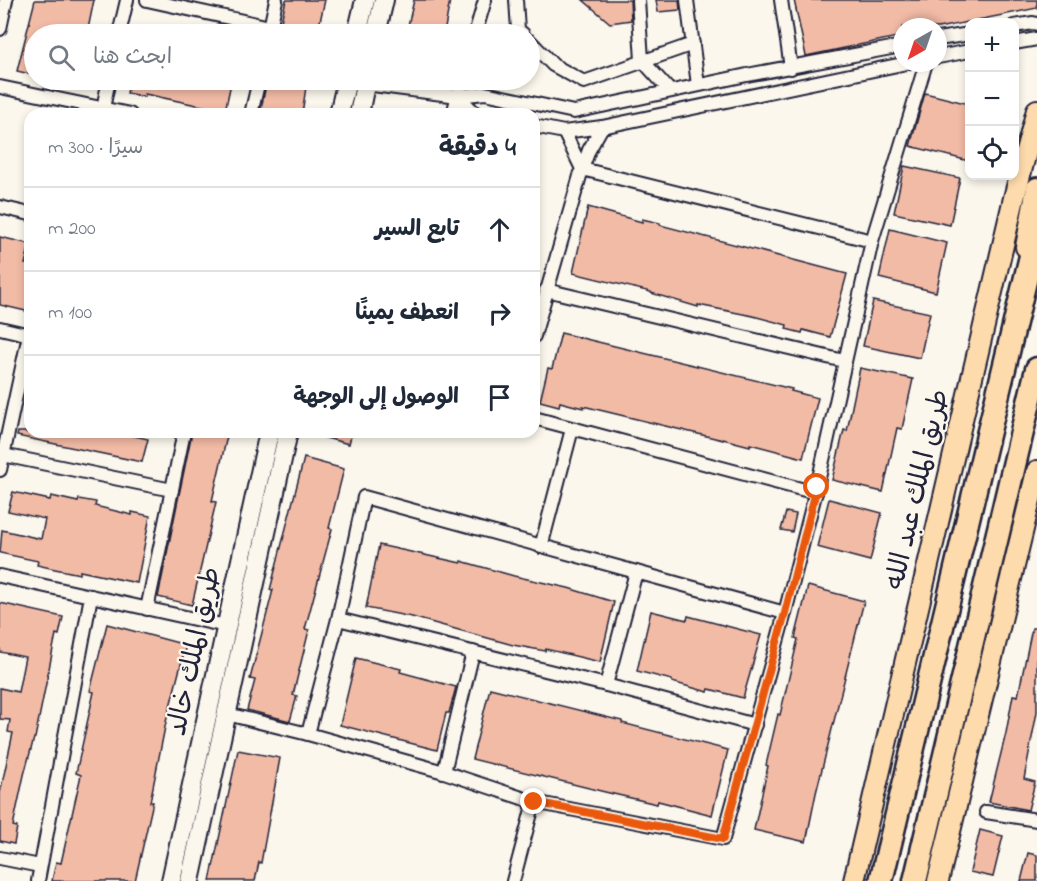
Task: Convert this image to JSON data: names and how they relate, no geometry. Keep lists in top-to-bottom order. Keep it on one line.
{"streets":{"highway":["طريق الملك عبد الله"],"main road":["طريق الملك خالد"]},"north":"bottom left","page":{"map_buttons":["+","−"],"search":"ابحث هنا","heading":["4 دقيقة","سيرًا · 300 m"],"list":[["تابع السير","200 m"],["انعطف يمينًا","100 m"],"الوصول إلى الوجهة"]}}
